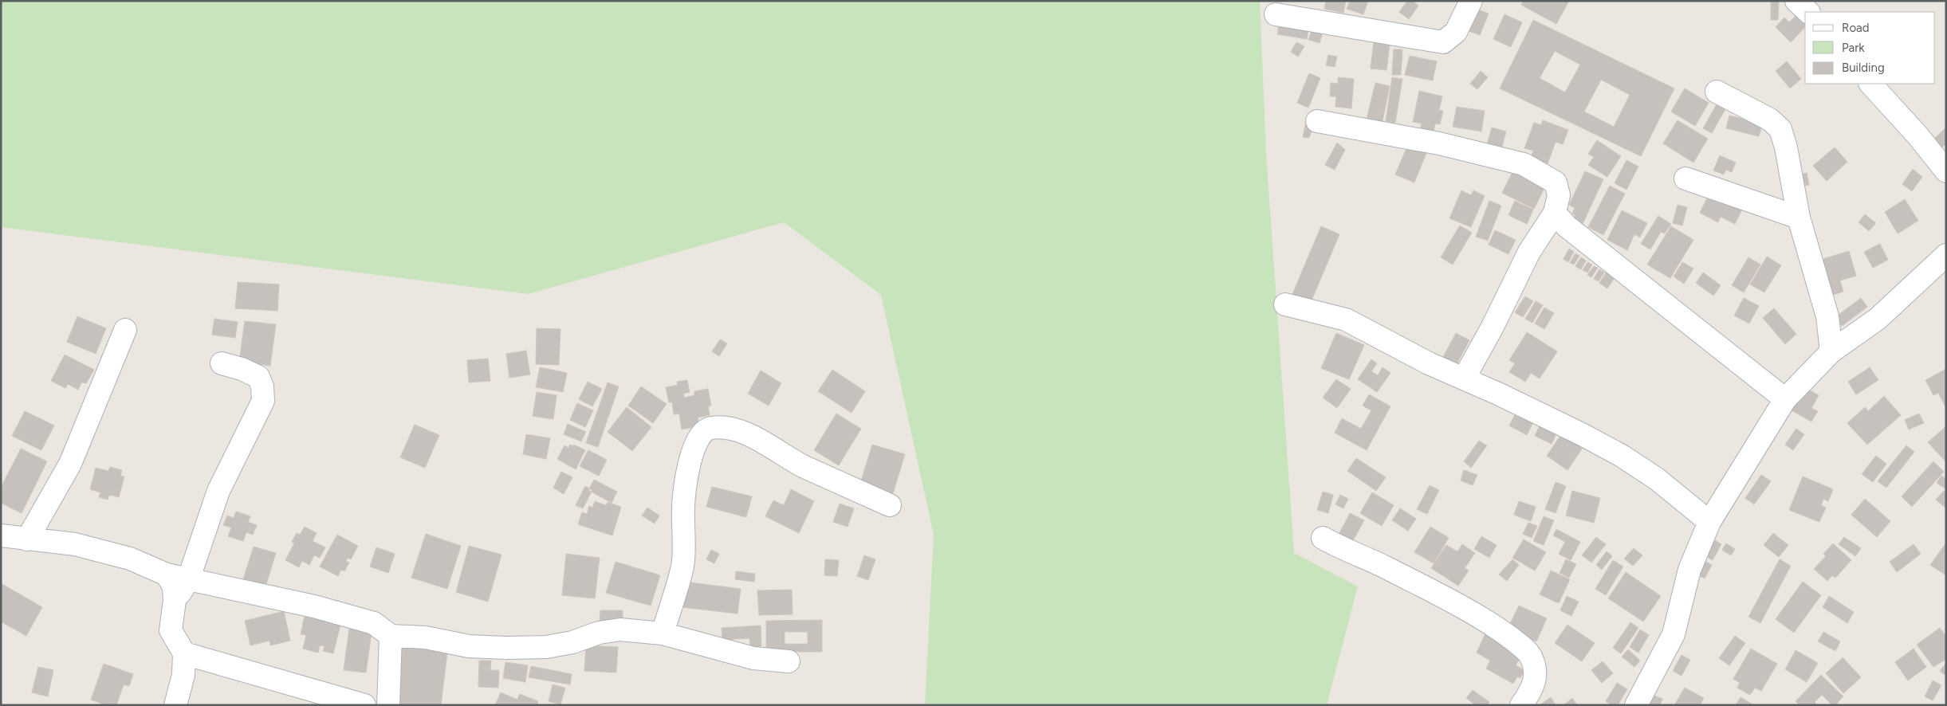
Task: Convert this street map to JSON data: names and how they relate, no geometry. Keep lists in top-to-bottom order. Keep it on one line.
{"legend":["Road","Park","Building"]}
